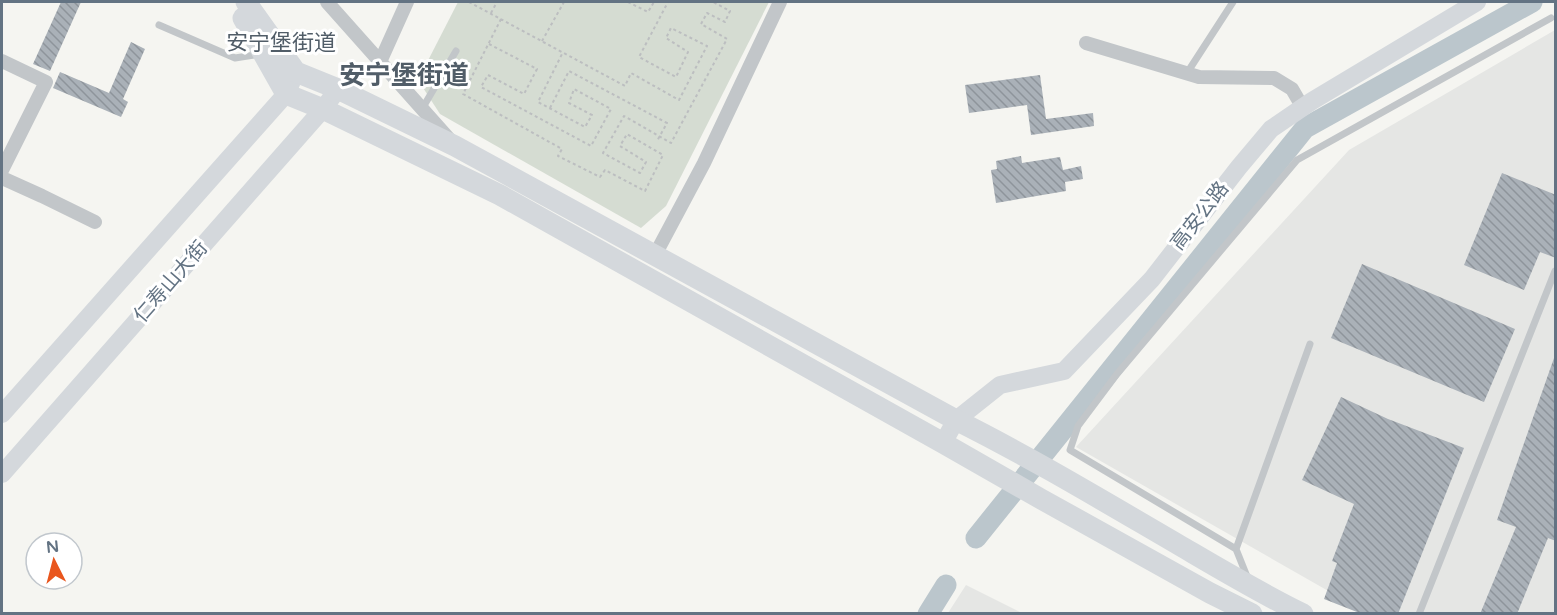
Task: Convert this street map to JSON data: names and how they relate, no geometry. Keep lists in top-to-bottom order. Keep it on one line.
{"streets":{"main road":["高安公路","仁寿山大街"]},"districts":["安宁堡街道","安宁堡街道"],"north":"top"}
